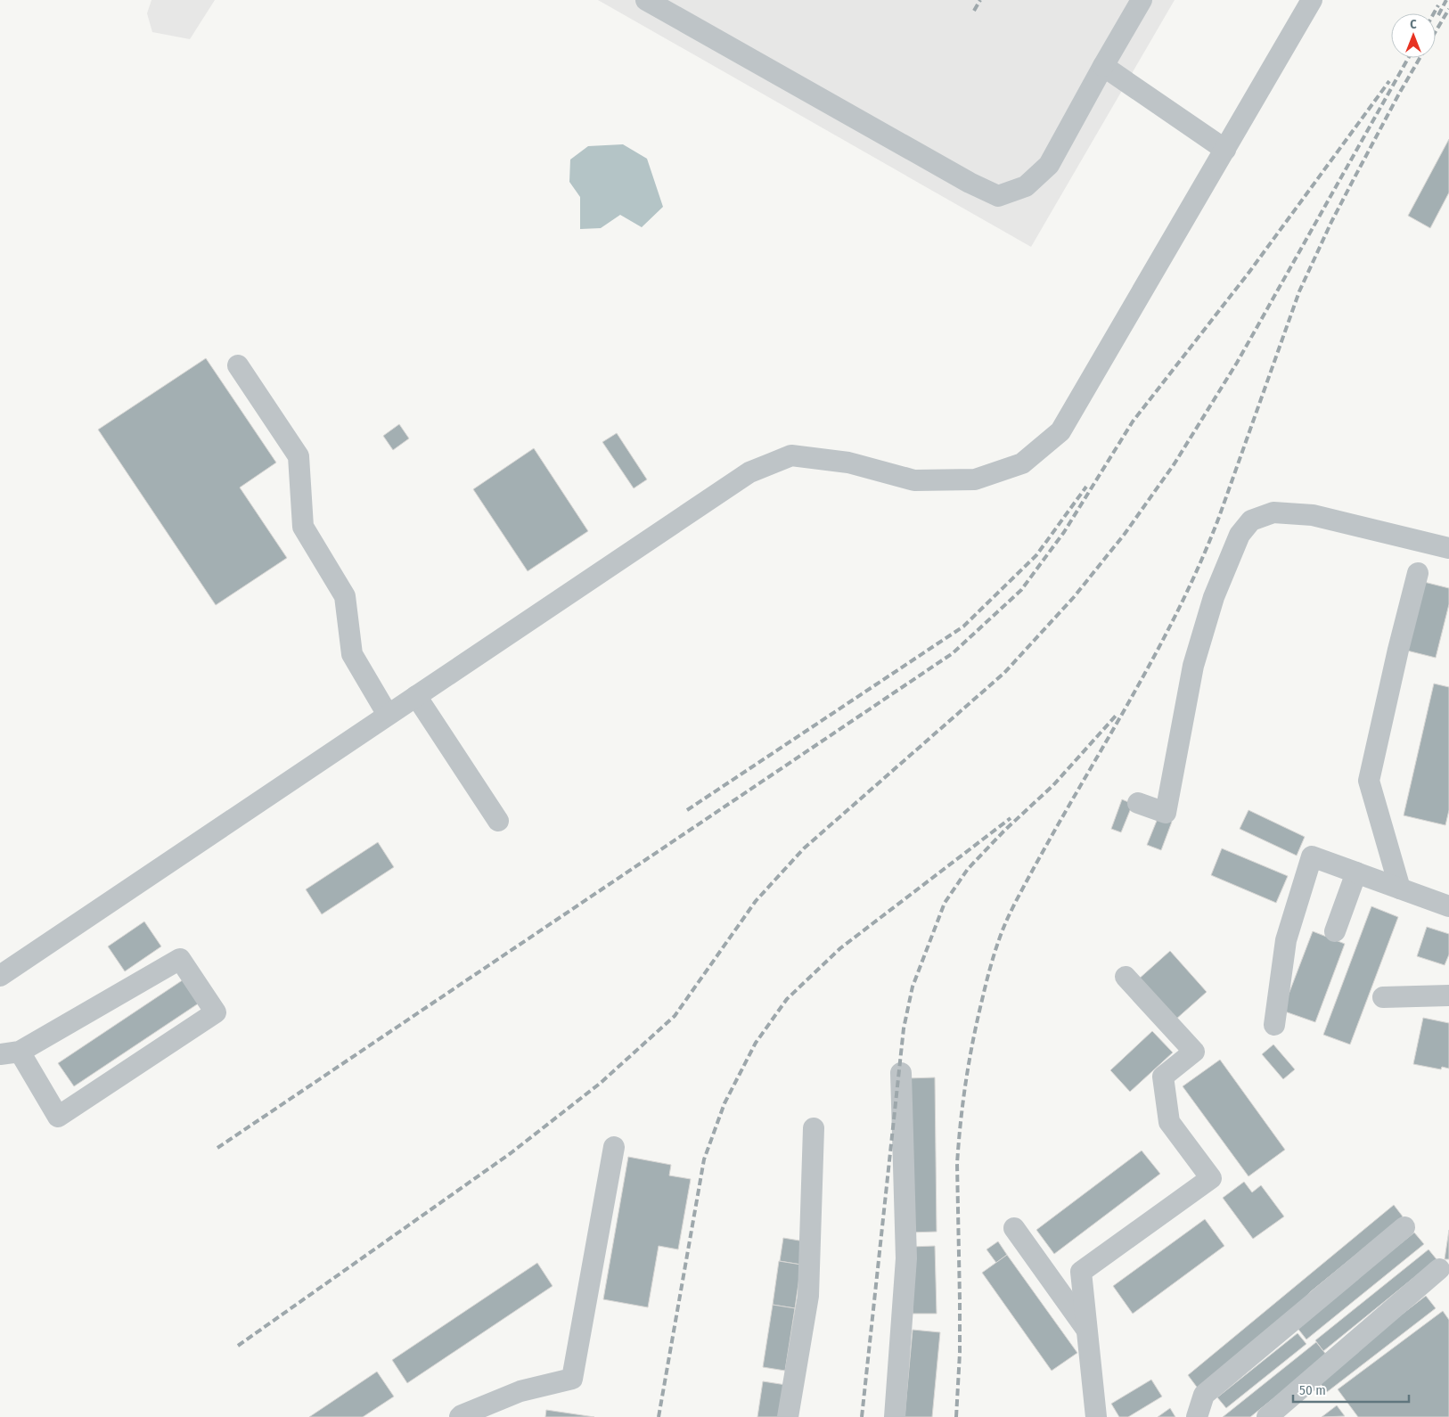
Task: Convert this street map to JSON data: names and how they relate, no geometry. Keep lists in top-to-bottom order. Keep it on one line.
{"scale_bar":"50 m","north":"top"}
